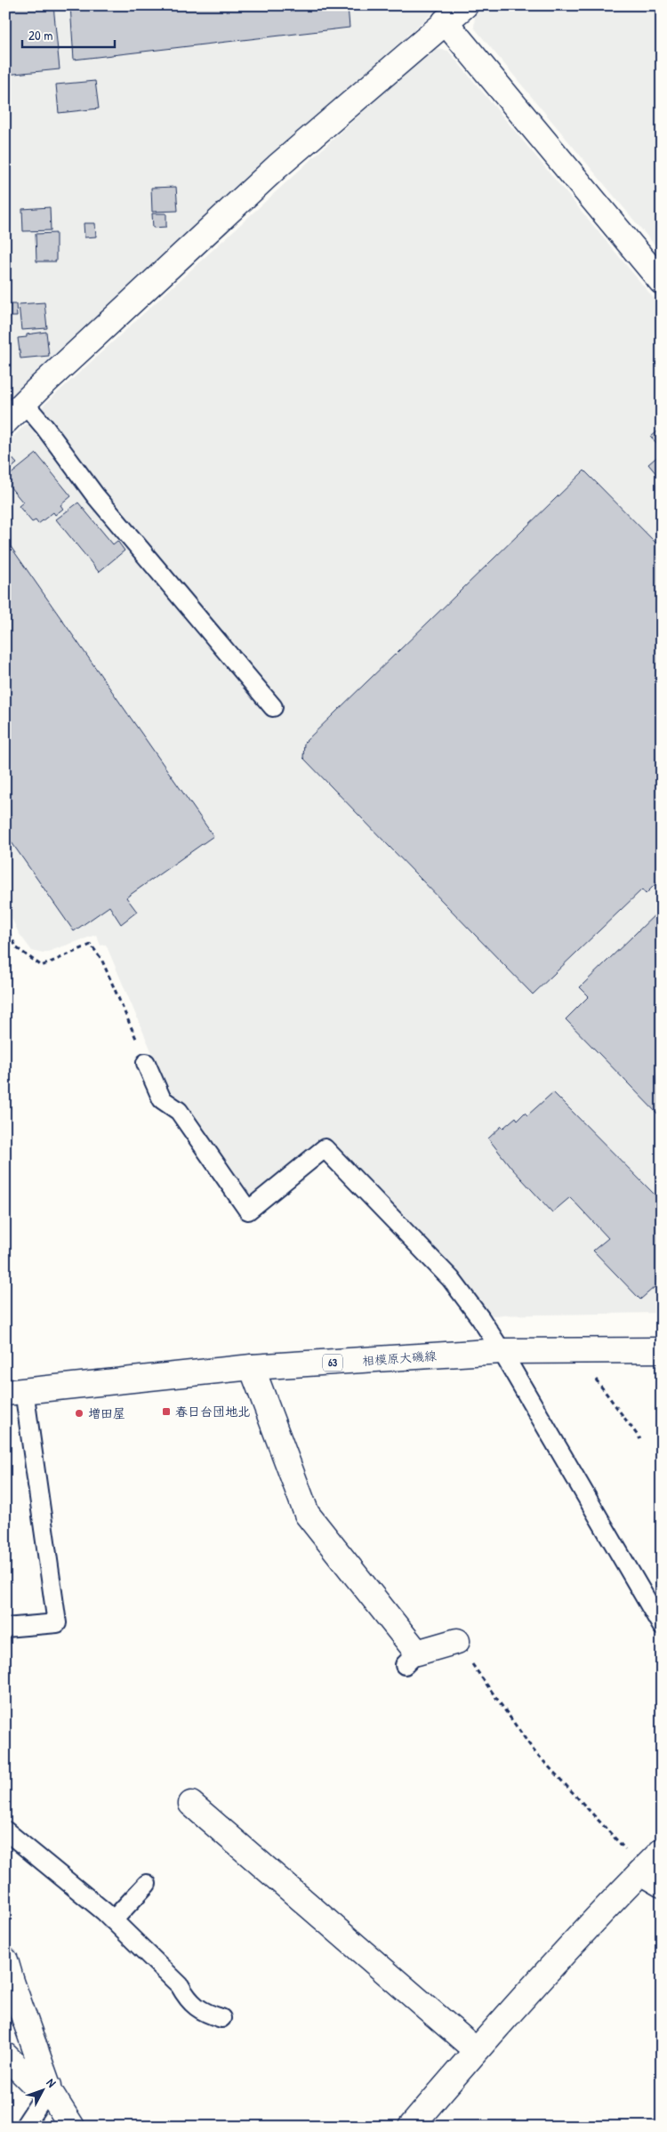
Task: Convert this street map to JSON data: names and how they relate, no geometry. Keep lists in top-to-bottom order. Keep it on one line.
{"streets":{"street":["相模原大磯線","63"]},"places":{"transit":["春日台団地北"],"other":["増田屋"]},"scale_bar":"20 m","north":"top right"}
